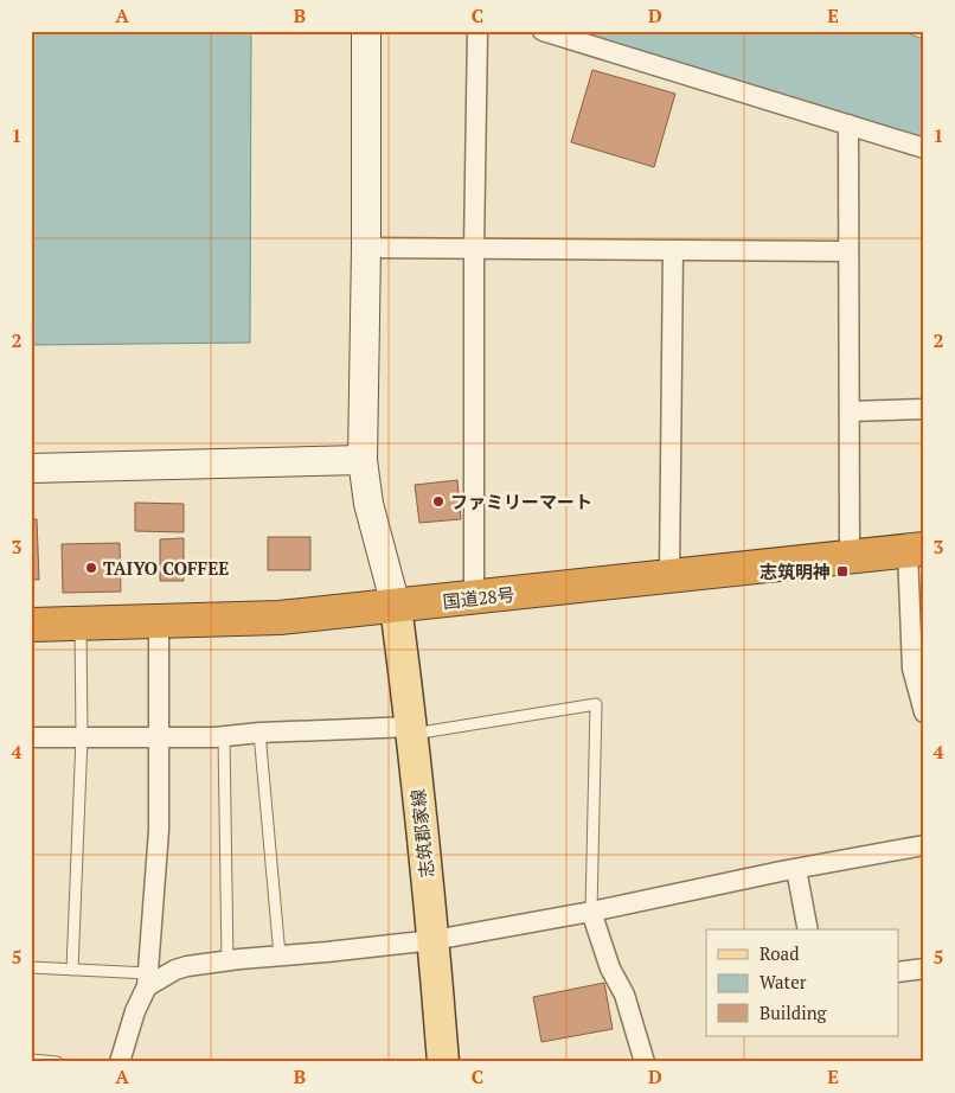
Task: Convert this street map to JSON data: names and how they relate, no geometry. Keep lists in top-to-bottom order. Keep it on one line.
{"streets":{"highway":["国道28号"],"main road":["志筑郡家線"]},"crossings":[["国道28号","志筑郡家線"]],"places":{"other":["ファミリーマート","TAIYO COFFEE"],"transit":["志筑明神"]},"legend":["Road","Water","Building"],"grid":{"columns":["A","B","C","D","E"],"rows":["1","2","3","4","5"]}}
